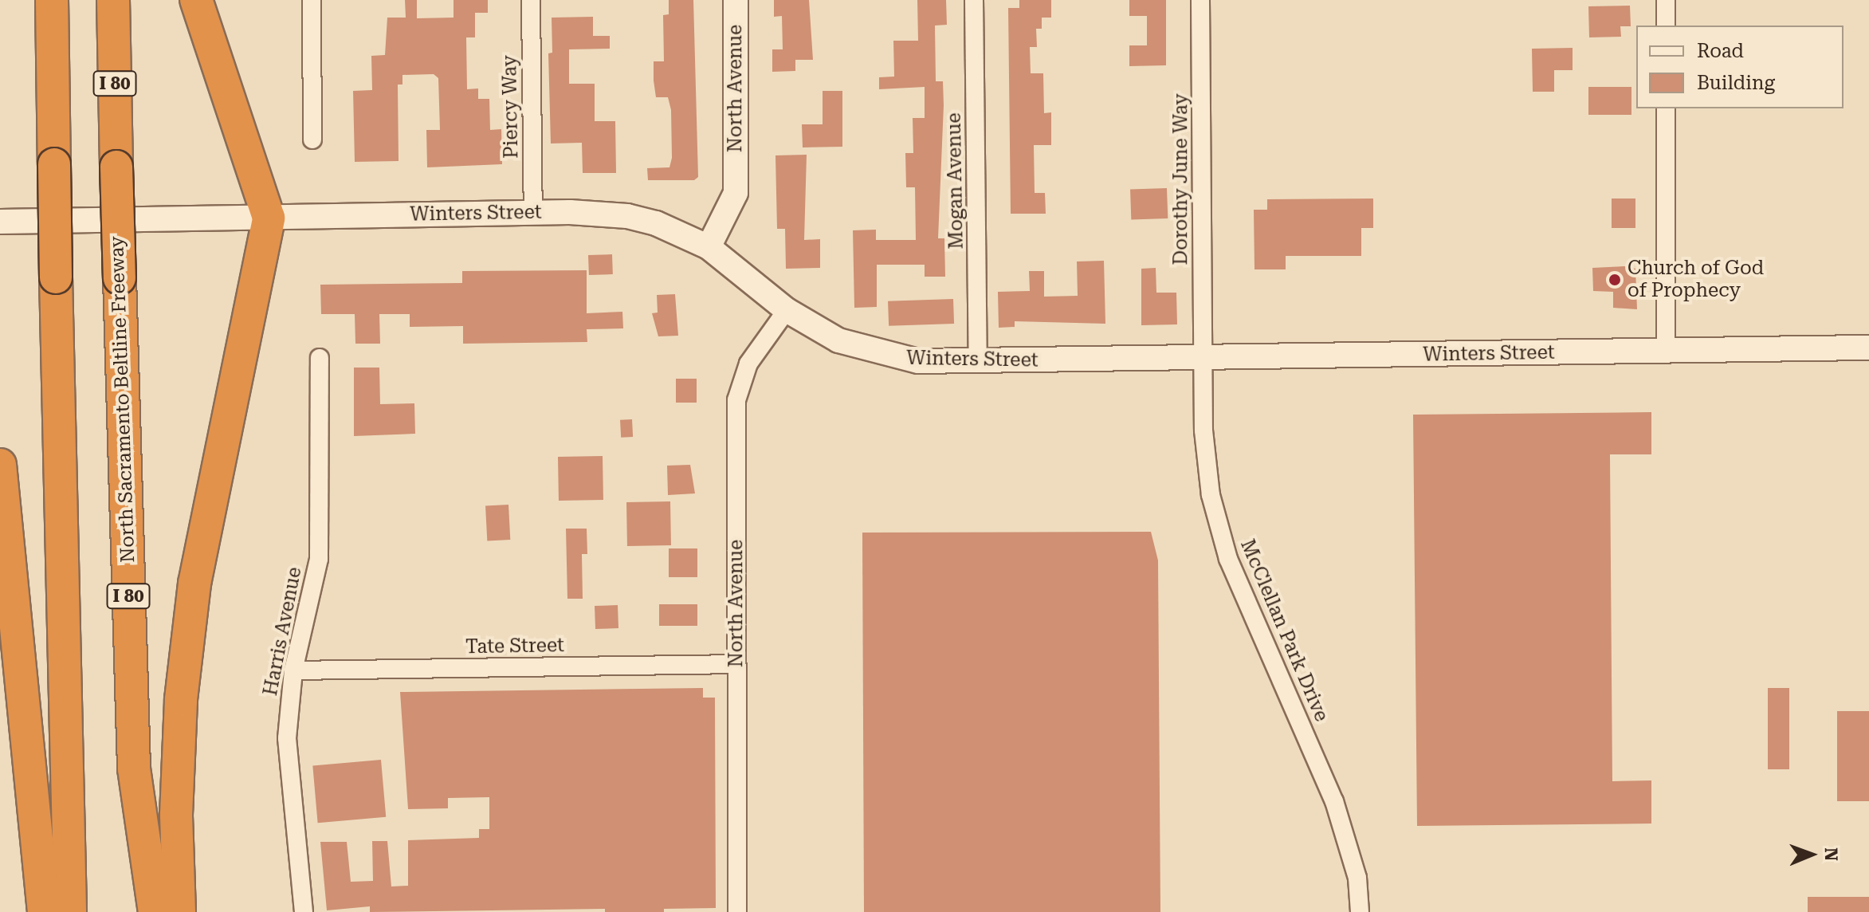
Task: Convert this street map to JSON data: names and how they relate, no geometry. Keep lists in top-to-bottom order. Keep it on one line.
{"streets":{"highway":["I 80","North Sacramento Beltline Freeway"],"main road":["North Avenue","Winters Street"],"street":["Piercy Way","Dorothy June Way","Mogan Avenue","McClellan Park Drive","Harris Avenue","Tate Street"]},"crossings":[["North Avenue","Winters Street"],["North Avenue","Tate Street"],["Piercy Way","Winters Street"],["Dorothy June Way","Winters Street"],["Dorothy June Way","McClellan Park Drive"],["Mogan Avenue","Winters Street"],["Winters Street","McClellan Park Drive"],["Harris Avenue","Tate Street"]],"places":["Church of God of Prophecy"],"legend":["Road","Building"],"north":"right"}
